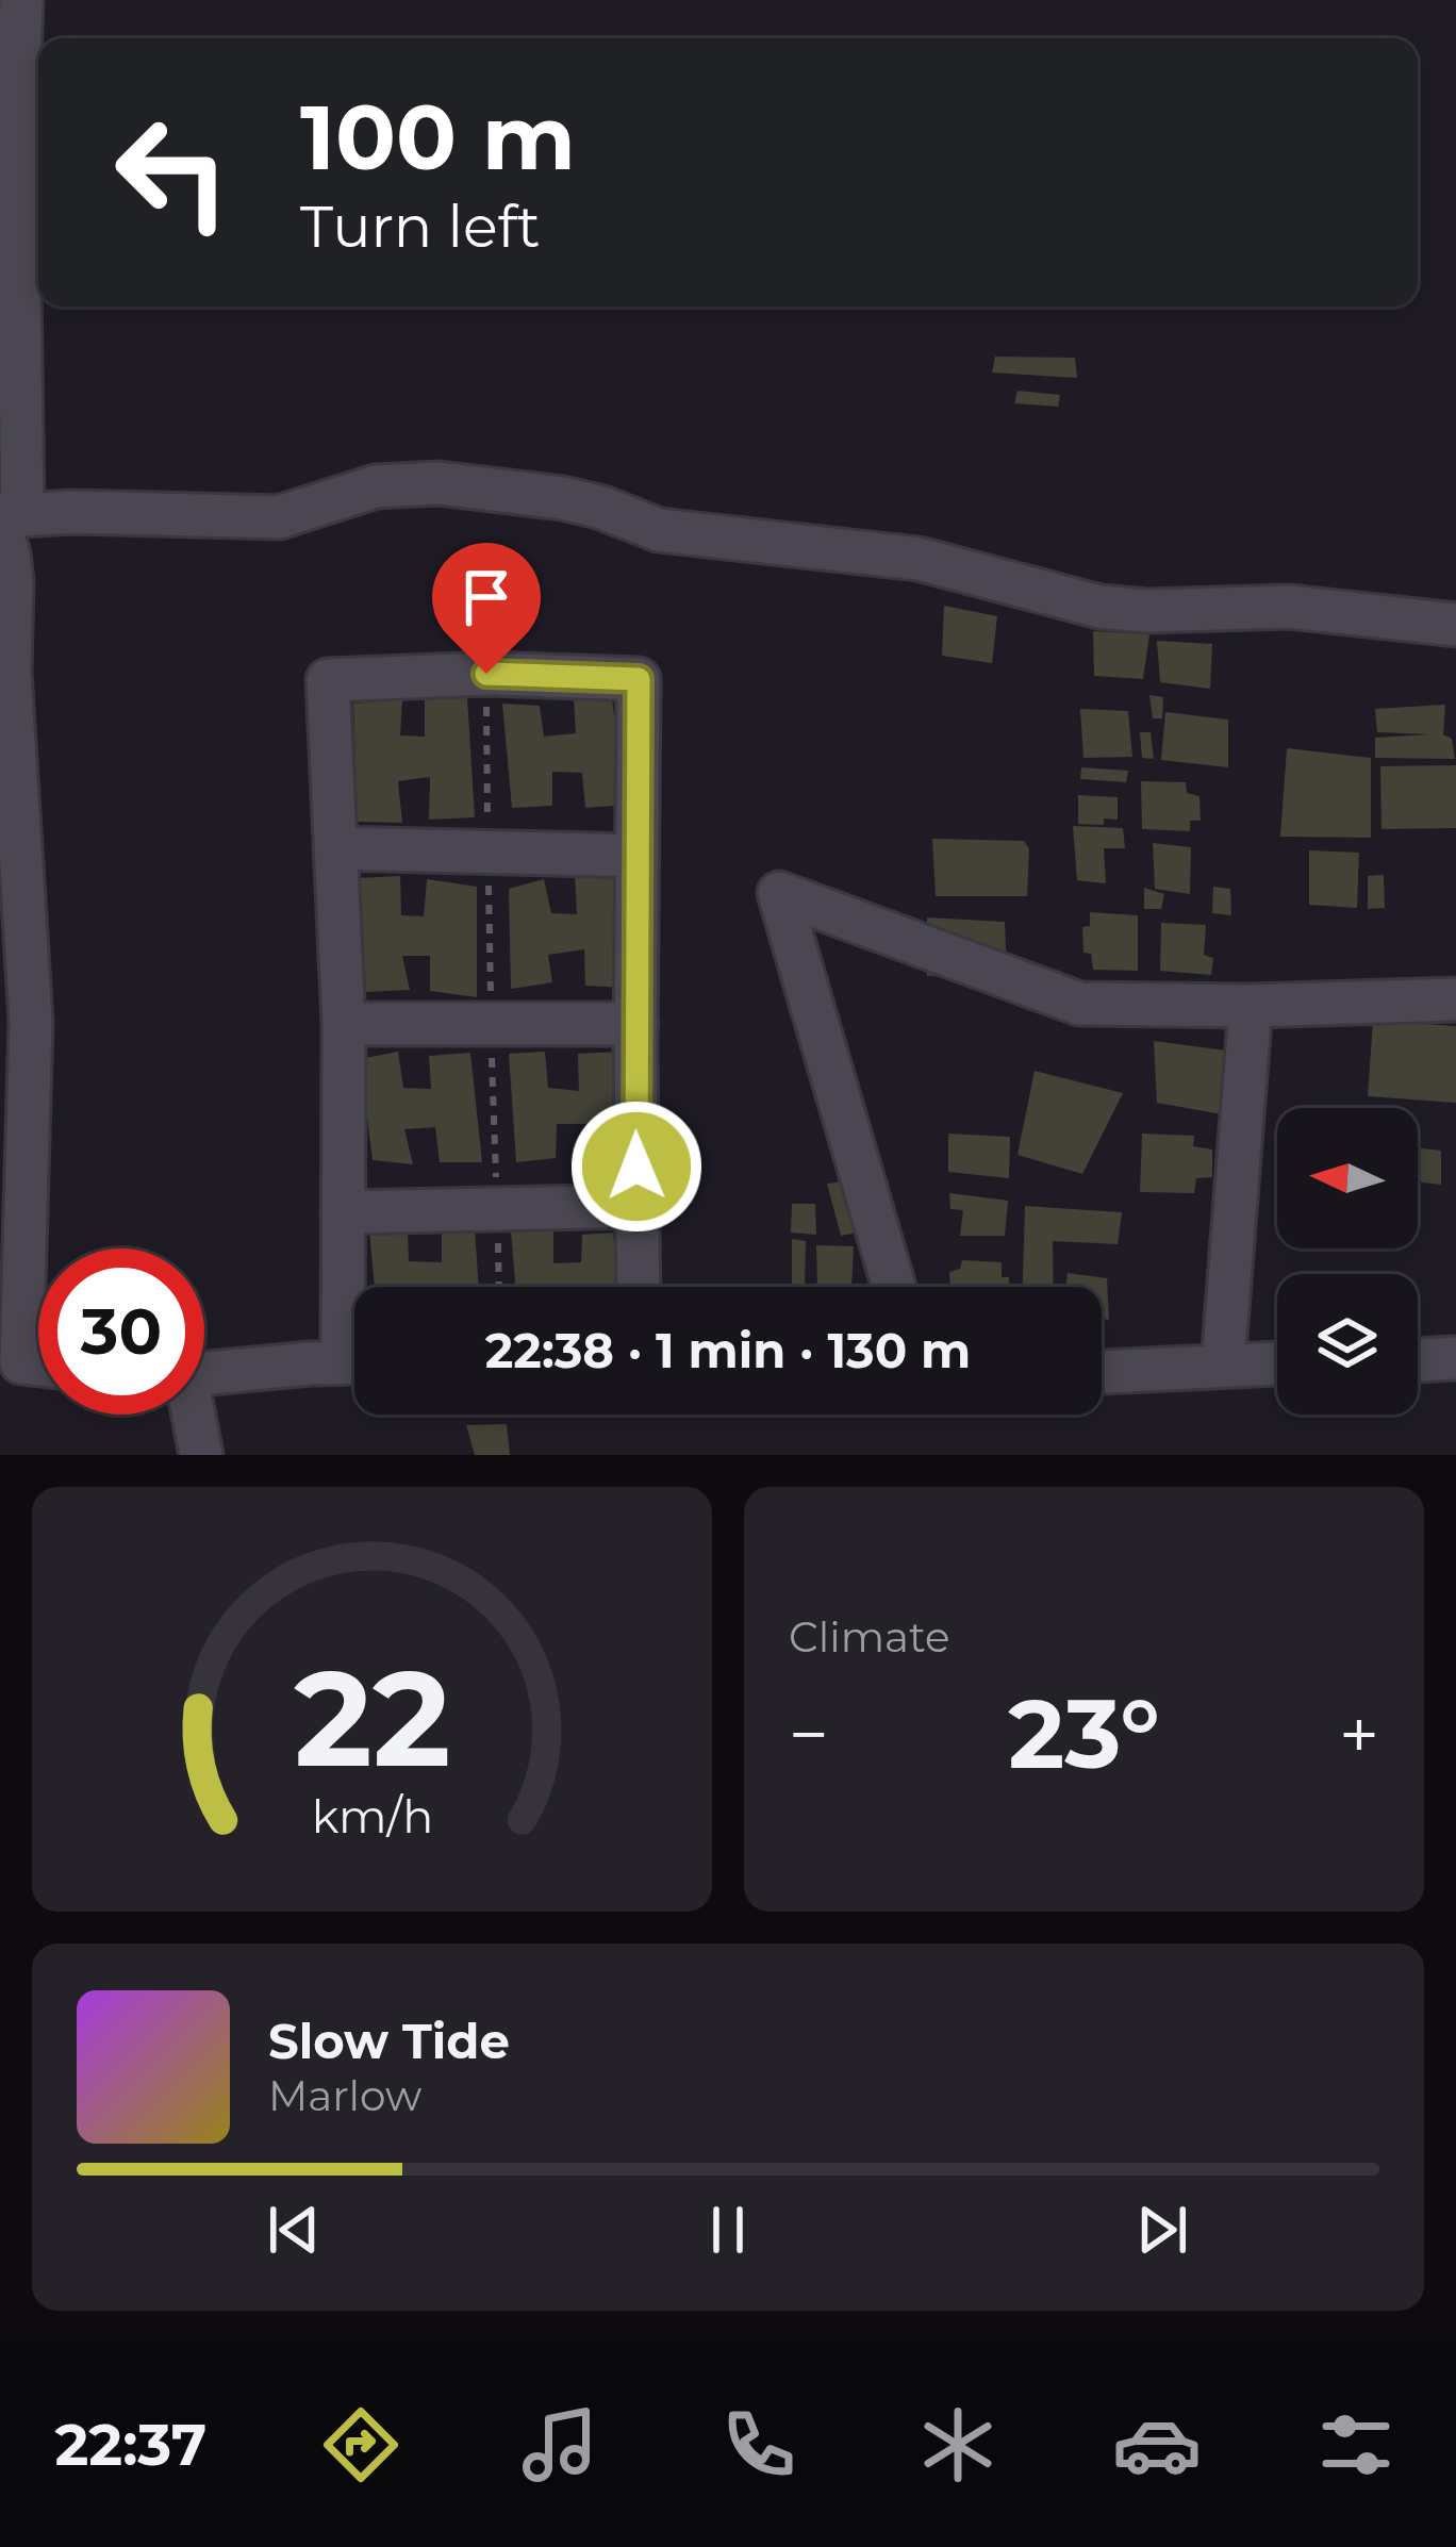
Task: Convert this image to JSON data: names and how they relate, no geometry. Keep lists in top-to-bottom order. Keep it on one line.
{"north":"left","page":{"turn":["100 m","Turn left"],"limit":"30","trip":"22:38 · 1 min · 130 m","tile":"Climate","heat":["−","23°","+"],"song":["Slow Tide","Marlow"],"tabs":"22:37","gauge":["22","km/h"]}}
